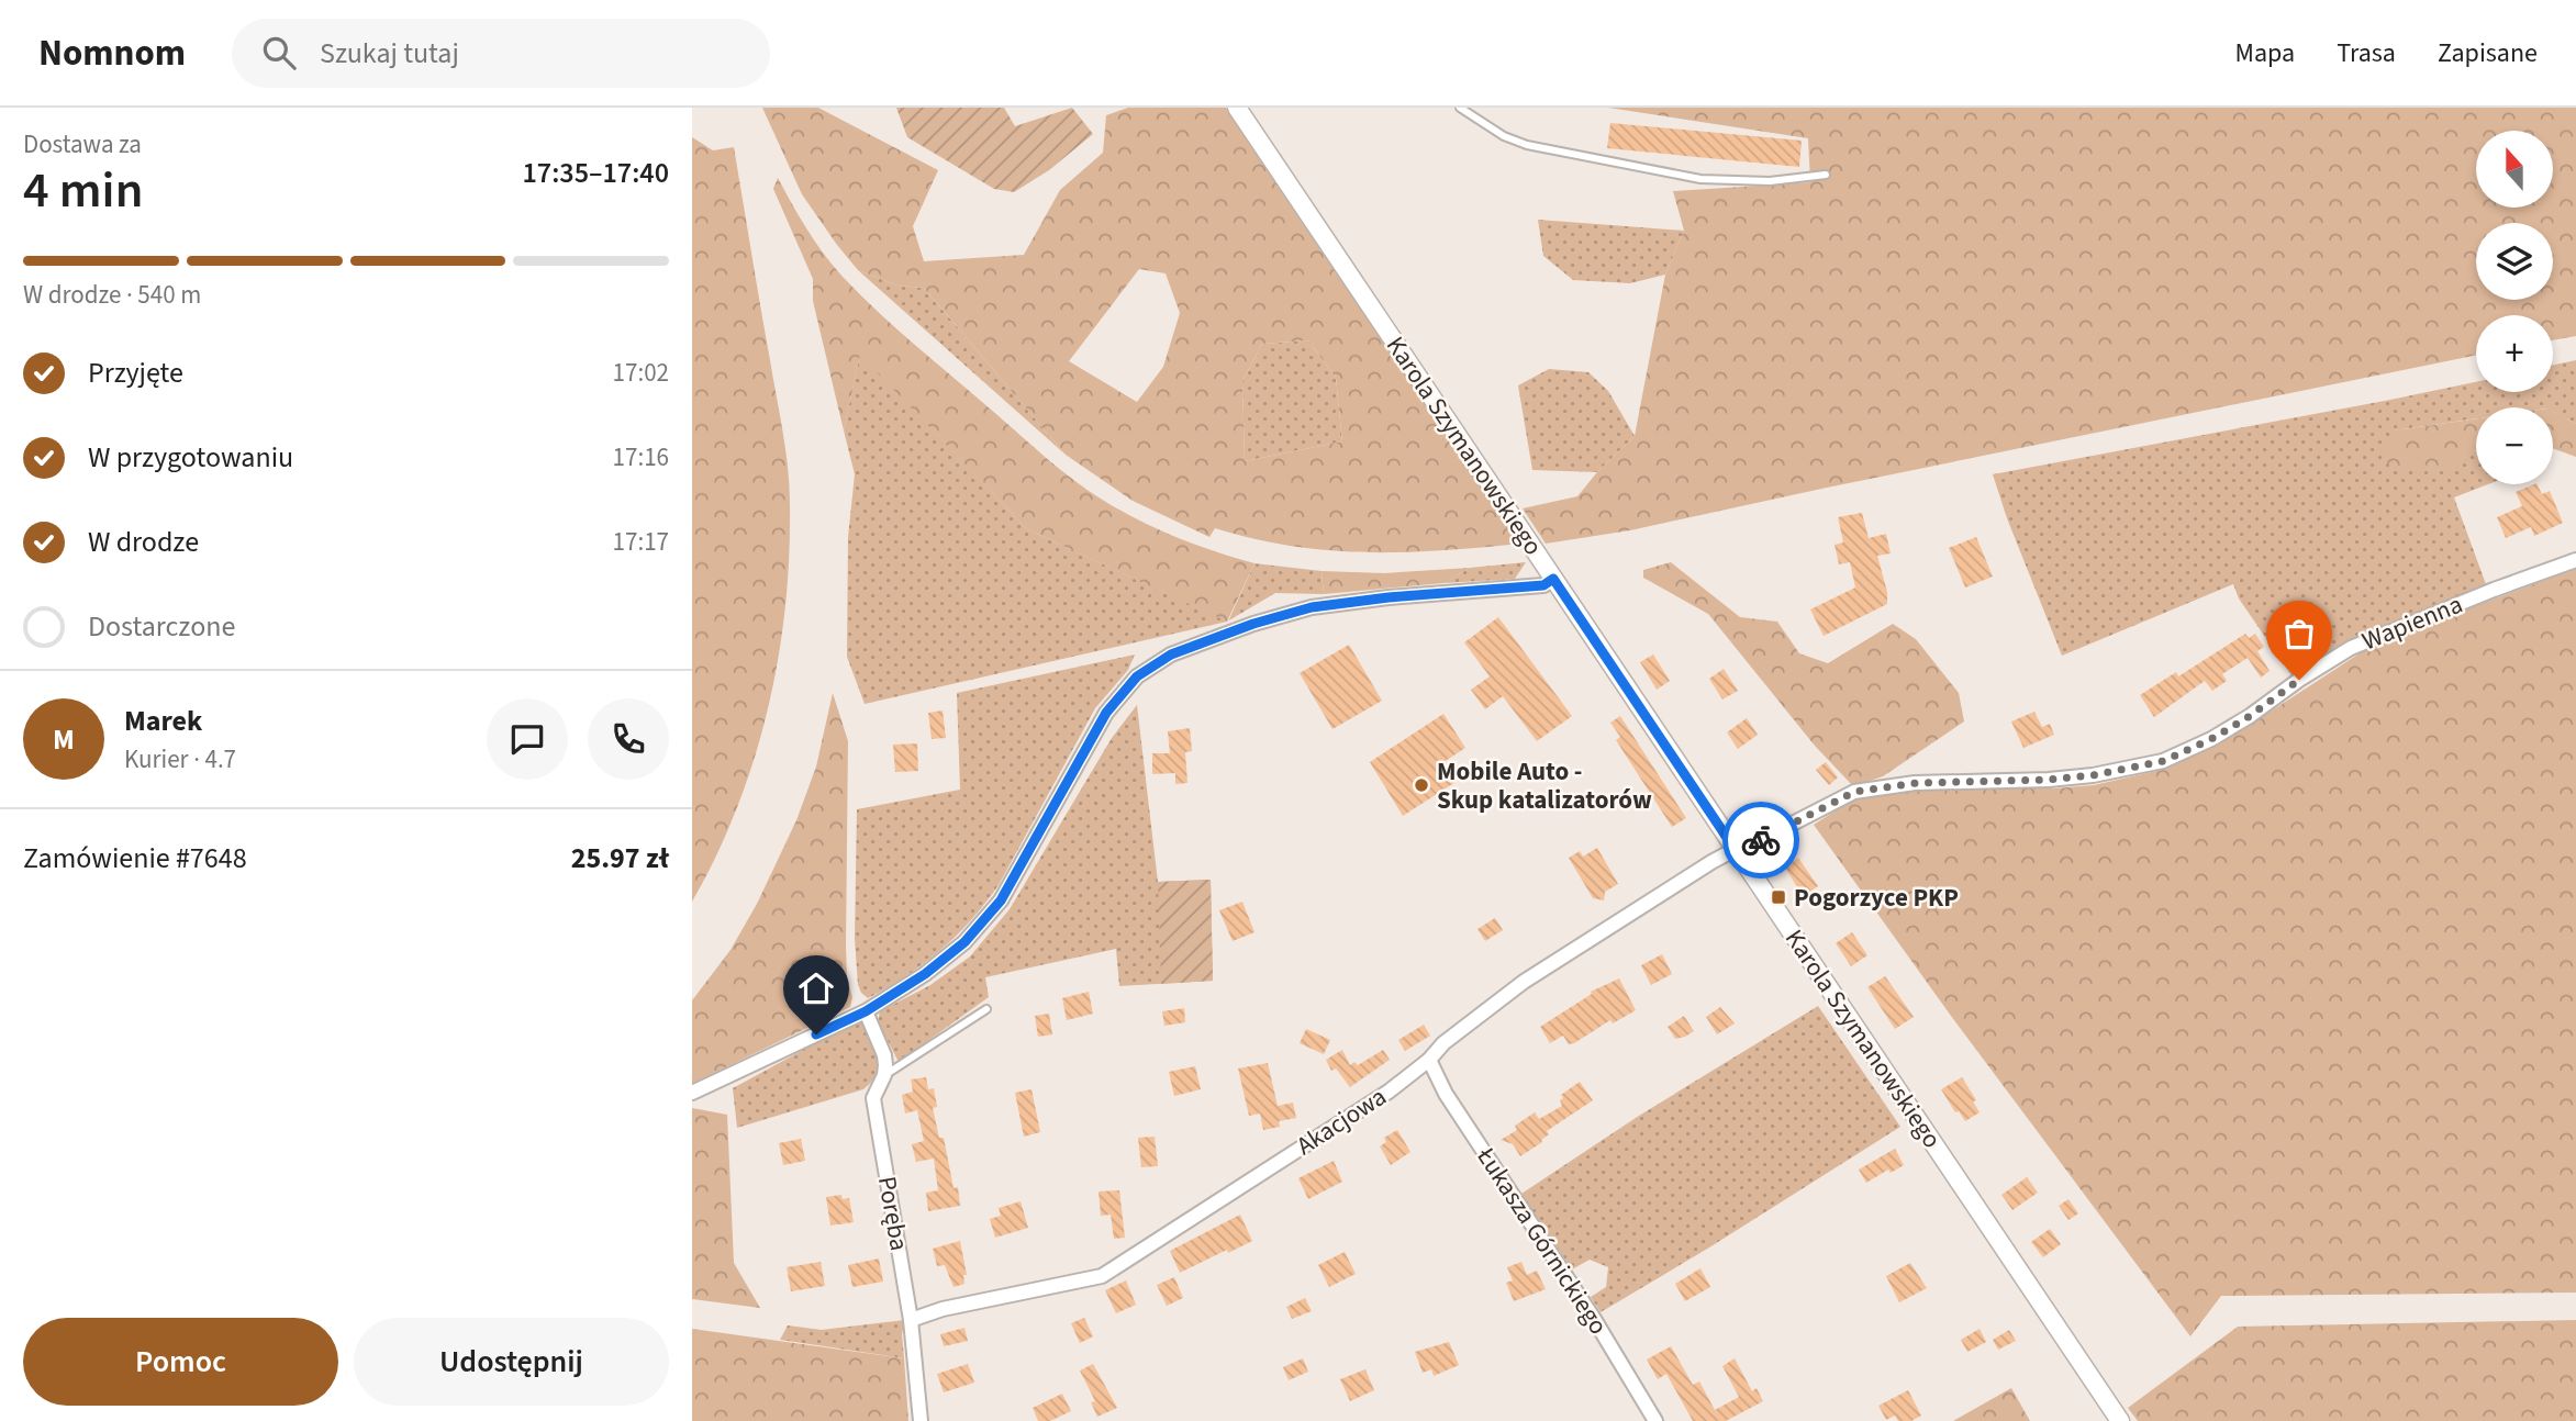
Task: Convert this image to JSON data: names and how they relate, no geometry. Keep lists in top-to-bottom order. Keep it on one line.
{"streets":{"street":["Karola Szymanowskiego","Wapienna","Akacjowa","Poręba","Łukasza Górnickiego"]},"crossings":[["Karola Szymanowskiego","Wapienna"],["Karola Szymanowskiego","Akacjowa"],["Wapienna","Akacjowa"],["Akacjowa","Poręba"],["Akacjowa","Łukasza Górnickiego"]],"places":{"other":["Mobile Auto - Skup katalizatorów"],"transit":["Pogorzyce PKP"]},"north":"top","page":{"header":"Nomnom","search":"Szukaj tutaj","nav":["Mapa","Trasa","Zapisane"],"heading":["4 min","Dostawa za","17:35–17:40"],"panel":["Marek","Kurier · 4.7","Zamówienie #7648","25.97 zł"],"map_buttons":["+","−"],"bar":"W drodze · 540 m","list":[["Przyjęte","17:02"],["W przygotowaniu","17:16"],["W drodze","17:17"],"Dostarczone"],"round":"M","buttons":["Pomoc","Udostępnij"]}}
